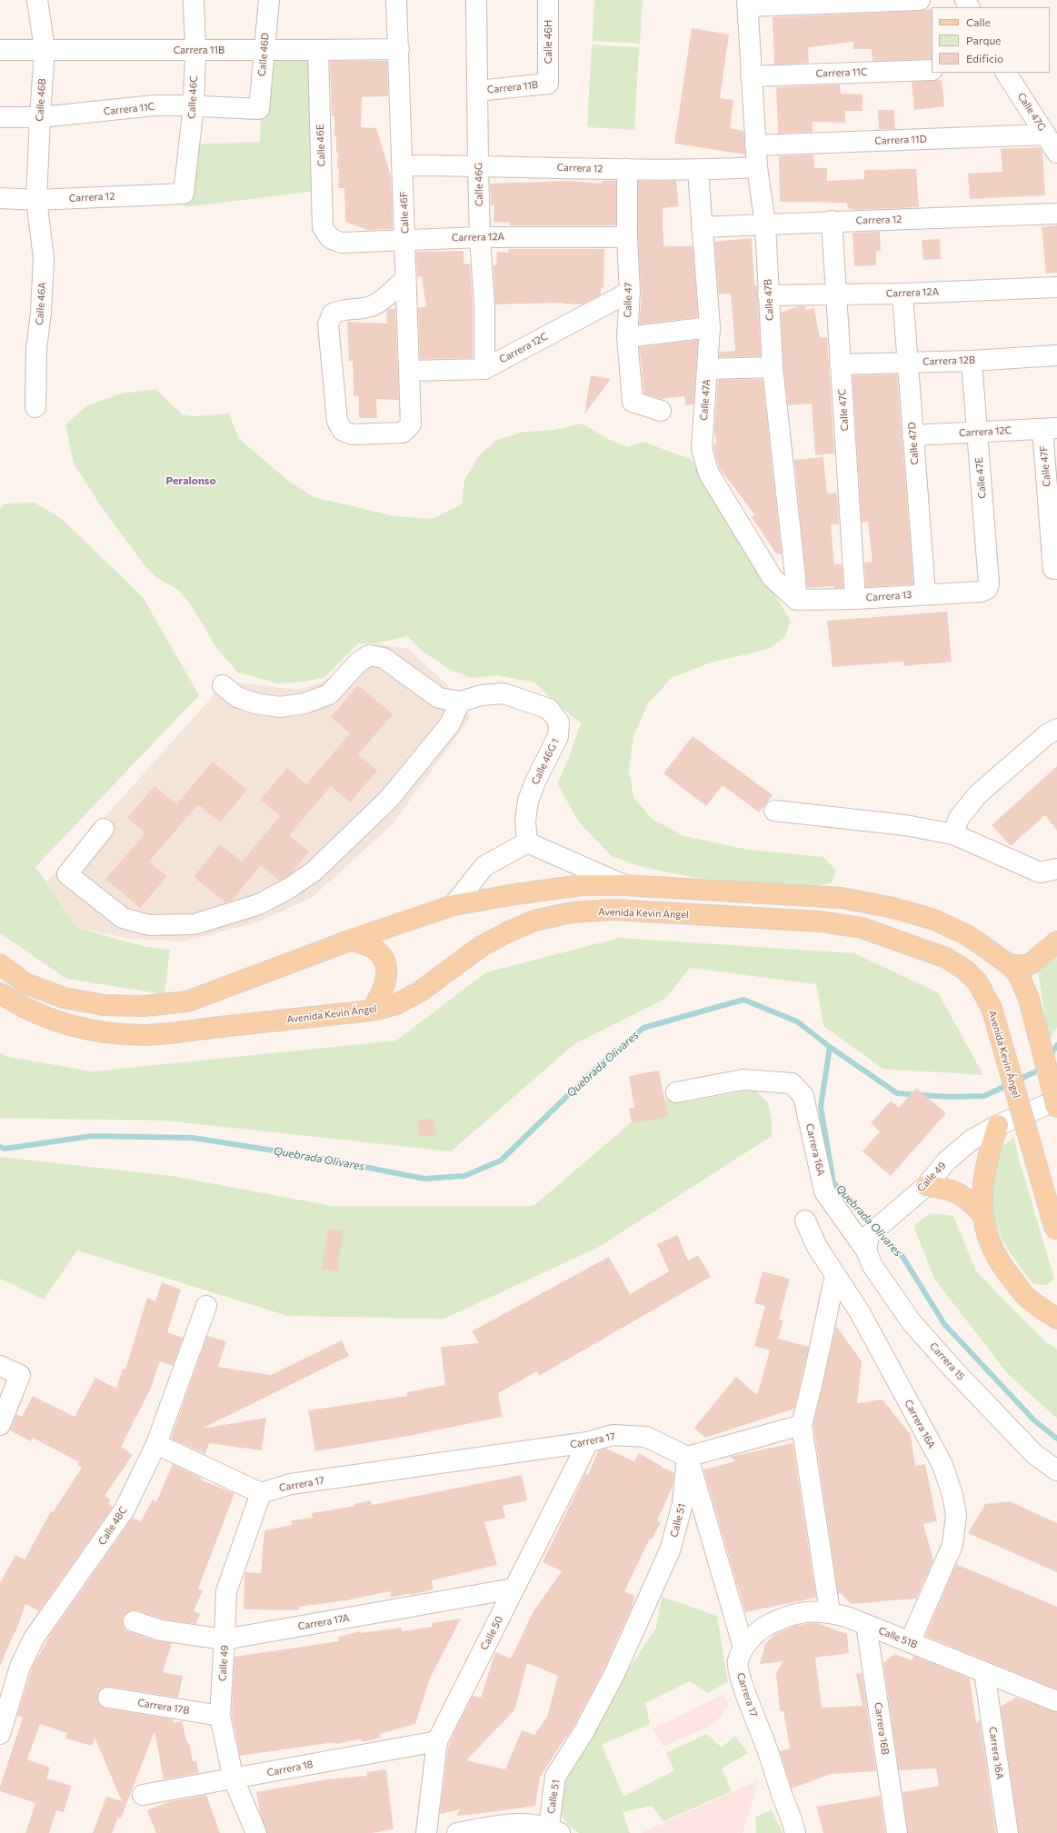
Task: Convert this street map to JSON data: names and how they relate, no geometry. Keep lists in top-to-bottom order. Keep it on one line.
{"streets":{"main road":["Avenida Kevin Ángel"],"street":["Calle 46H","Carrera 11B","Calle 46D","Carrera 11C","Calle 46C","Calle 46B","Calle 47G","Carrera 11D","Calle 46E","Carrera 12","Calle 46G","Calle 46F","Carrera 12A","Calle 47","Calle 47B","Calle 46A","Carrera 12C","Carrera 12B","Calle 47A","Calle 47C","Calle 47D","Calle 47F","Calle 47E","Carrera 13","Calle 46G 1","Carrera 16A","Calle 49","Carrera 15","Carrera 17","Calle 51","Calle 48C","Carrera 17A","Calle 50","Calle 51B","Carrera 17B","Carrera 16B","Carrera 18"]},"crossings":[["Calle 46H","Carrera 11B"],["Carrera 11B","Calle 46D"],["Carrera 11B","Calle 46C"],["Carrera 11B","Calle 46B"],["Carrera 11B","Calle 46E"],["Carrera 11B","Calle 46G"],["Carrera 11B","Calle 46F"],["Calle 46D","Carrera 11C"],["Carrera 11C","Calle 46C"],["Carrera 11C","Calle 46B"],["Carrera 11C","Calle 47B"],["Calle 46C","Carrera 12"],["Calle 46B","Carrera 12"],["Calle 46B","Calle 46A"],["Calle 47G","Carrera 11D"],["Carrera 11D","Calle 47B"],["Calle 46E","Carrera 12A"],["Carrera 12","Calle 46G"],["Carrera 12","Calle 46F"],["Carrera 12","Calle 47"],["Carrera 12","Calle 47B"],["Carrera 12","Calle 46A"],["Carrera 12","Calle 47A"],["Carrera 12","Calle 47C"],["Calle 46G","Carrera 12A"],["Calle 46G","Carrera 12C"],["Calle 46F","Carrera 12A"],["Calle 46F","Carrera 12C"],["Carrera 12A","Calle 47"],["Carrera 12A","Calle 47B"],["Carrera 12A","Calle 47C"],["Carrera 12A","Calle 47D"],["Calle 47","Carrera 12C"],["Calle 47B","Calle 47A"],["Calle 47B","Carrera 13"],["Carrera 12C","Calle 47D"],["Carrera 12C","Calle 47F"],["Carrera 12C","Calle 47E"],["Carrera 12B","Calle 47C"],["Carrera 12B","Calle 47D"],["Carrera 12B","Calle 47E"],["Calle 47A","Carrera 13"],["Calle 47C","Carrera 13"],["Calle 47D","Carrera 13"],["Calle 47E","Carrera 13"],["Carrera 16A","Calle 49"],["Carrera 16A","Carrera 15"],["Carrera 16A","Calle 51B"],["Calle 49","Carrera 15"],["Calle 49","Carrera 17"],["Calle 49","Carrera 17A"],["Calle 49","Carrera 17B"],["Calle 49","Carrera 18"],["Carrera 17","Calle 51"],["Carrera 17","Calle 50"],["Carrera 17","Calle 51B"],["Carrera 17A","Calle 50"],["Calle 50","Carrera 18"],["Calle 51B","Carrera 16B"]],"districts":["Peralonso"],"water":["Quebrada Olivares"],"legend":["Calle","Parque","Edificio"]}
